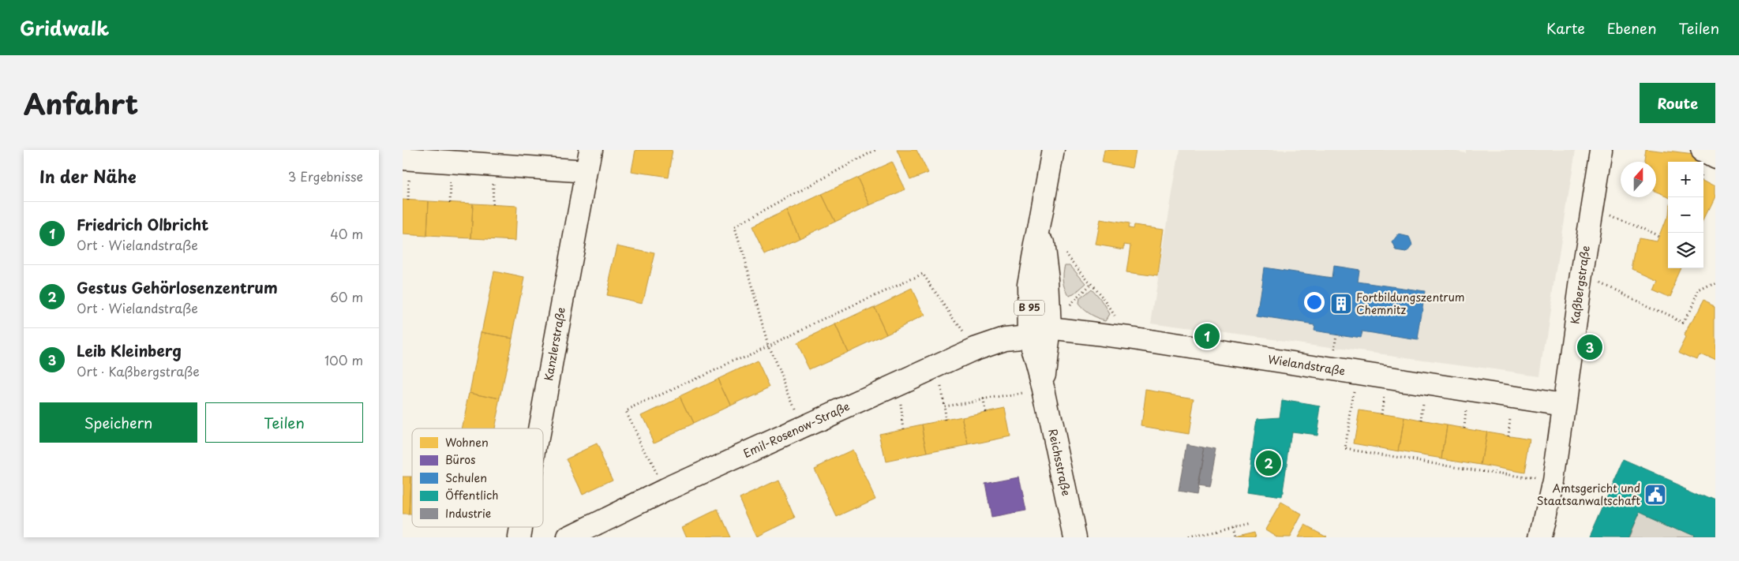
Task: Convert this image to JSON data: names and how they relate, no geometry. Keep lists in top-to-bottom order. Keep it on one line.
{"streets":{"street":["Kaßbergstraße","B 95","Kanzlerstraße","Wielandstraße","Emil-Rosenow-Straße","Reichsstraße"]},"crossings":[["Kaßbergstraße","Wielandstraße"],["Wielandstraße","Reichsstraße"],["Emil-Rosenow-Straße","Reichsstraße"]],"places":{"building":["Fortbildungszentrum Chemnitz"],"public building":["Amtsgericht und Staatsanwaltschaft"]},"legend":["Wohnen","Büros","Schulen","Öffentlich","Industrie"],"north":"top","page":{"header":"Gridwalk","nav":["Karte","Ebenen","Teilen"],"title":"Anfahrt","buttons":["Route",["Speichern","Teilen"]],"heading":["In der Nähe","3 Ergebnisse"],"map_buttons":["+","−"],"list":[{"mark":"1","name":"Friedrich Olbricht","note":"Ort · Wielandstraße","value":"40 m"},{"mark":"2","name":"Gestus Gehörlosenzentrum","note":"Ort · Wielandstraße","value":"60 m"},{"mark":"3","name":"Leib Kleinberg","note":"Ort · Kaßbergstraße","value":"100 m"}],"pins":["1","3","2"]}}
